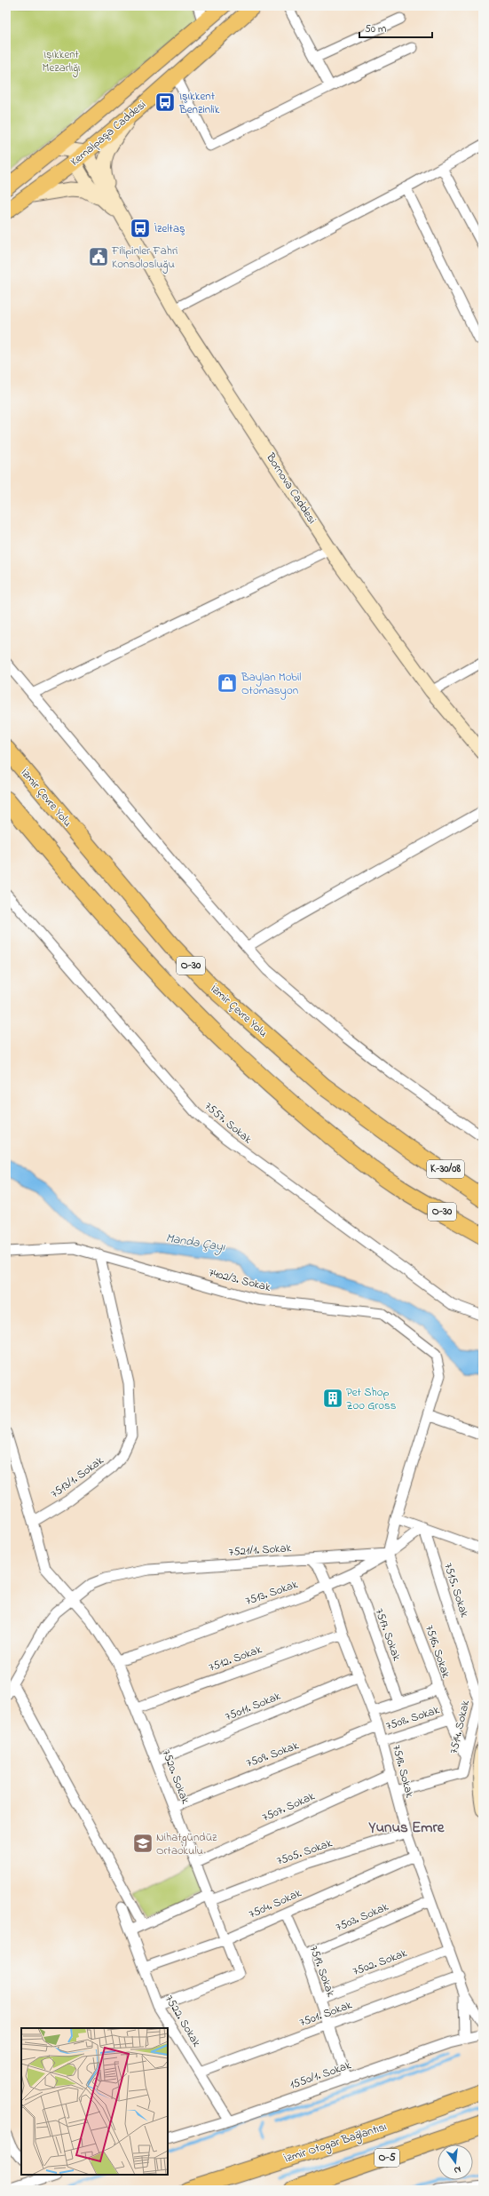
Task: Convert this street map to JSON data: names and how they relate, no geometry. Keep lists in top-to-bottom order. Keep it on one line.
{"streets":{"highway":["İzmir Çevre Yolu","O-30","K-30/08","İzmir Otogar Bağlantısı","O-5"],"main road":["Kemalpaşa Caddesi","Bornova Caddesi"],"street":["7557. Sokak","7402/3. Sokak","7513/1. Sokak","7521/1. Sokak","7515. Sokak","7513. Sokak","7517. Sokak","7516. Sokak","7512. Sokak","75011. Sokak","7508. Sokak","7514. Sokak","7509. Sokak","7518. Sokak","7520. Sokak","7507. Sokak","7505. Sokak","7504. Sokak","7503. Sokak","7502. Sokak","7519. Sokak","7501. Sokak","7522. Sokak","1550/1. Sokak"]},"crossings":[["Kemalpaşa Caddesi","Bornova Caddesi"],["İzmir Çevre Yolu","K-30/08"],["7402/3. Sokak","7513/1. Sokak"],["7521/1. Sokak","7513. Sokak"],["7521/1. Sokak","7516. Sokak"],["7521/1. Sokak","7518. Sokak"],["7521/1. Sokak","7520. Sokak"],["7515. Sokak","7513. Sokak"],["7515. Sokak","7514. Sokak"],["7513. Sokak","7517. Sokak"],["7513. Sokak","7516. Sokak"],["7513. Sokak","7518. Sokak"],["7513. Sokak","7520. Sokak"],["7516. Sokak","7508. Sokak"],["7516. Sokak","7514. Sokak"],["7512. Sokak","7518. Sokak"],["7512. Sokak","7520. Sokak"],["75011. Sokak","7518. Sokak"],["75011. Sokak","7520. Sokak"],["7508. Sokak","7518. Sokak"],["7514. Sokak","7518. Sokak"],["7509. Sokak","7518. Sokak"],["7509. Sokak","7520. Sokak"],["7518. Sokak","7507. Sokak"],["7518. Sokak","7505. Sokak"],["7518. Sokak","7504. Sokak"],["7518. Sokak","7503. Sokak"],["7518. Sokak","7502. Sokak"],["7518. Sokak","7501. Sokak"],["7518. Sokak","1550/1. Sokak"],["7520. Sokak","7507. Sokak"],["7520. Sokak","7505. Sokak"],["7520. Sokak","7504. Sokak"],["7520. Sokak","7522. Sokak"],["7505. Sokak","7522. Sokak"],["7504. Sokak","7519. Sokak"],["7504. Sokak","7522. Sokak"],["7503. Sokak","7519. Sokak"],["7502. Sokak","7519. Sokak"],["7519. Sokak","7501. Sokak"],["7519. Sokak","1550/1. Sokak"],["7501. Sokak","7522. Sokak"],["7522. Sokak","1550/1. Sokak"]],"districts":["Yunus Emre"],"water":["Manda Çayı"],"parks":["Işıkkent Mezarlığı"],"places":{"bus stop":["Işıkkent Benzinlik","İzeltaş"],"public building":["Filipinler Fahri Konsolosluğu"],"shop":["Baylan Mobil Otomasyon"],"building":["Pet Shop Zoo Gross"],"school or university":["Nihatgündüz Ortaokulu"]},"scale_bar":"50 m","north":"bottom"}
